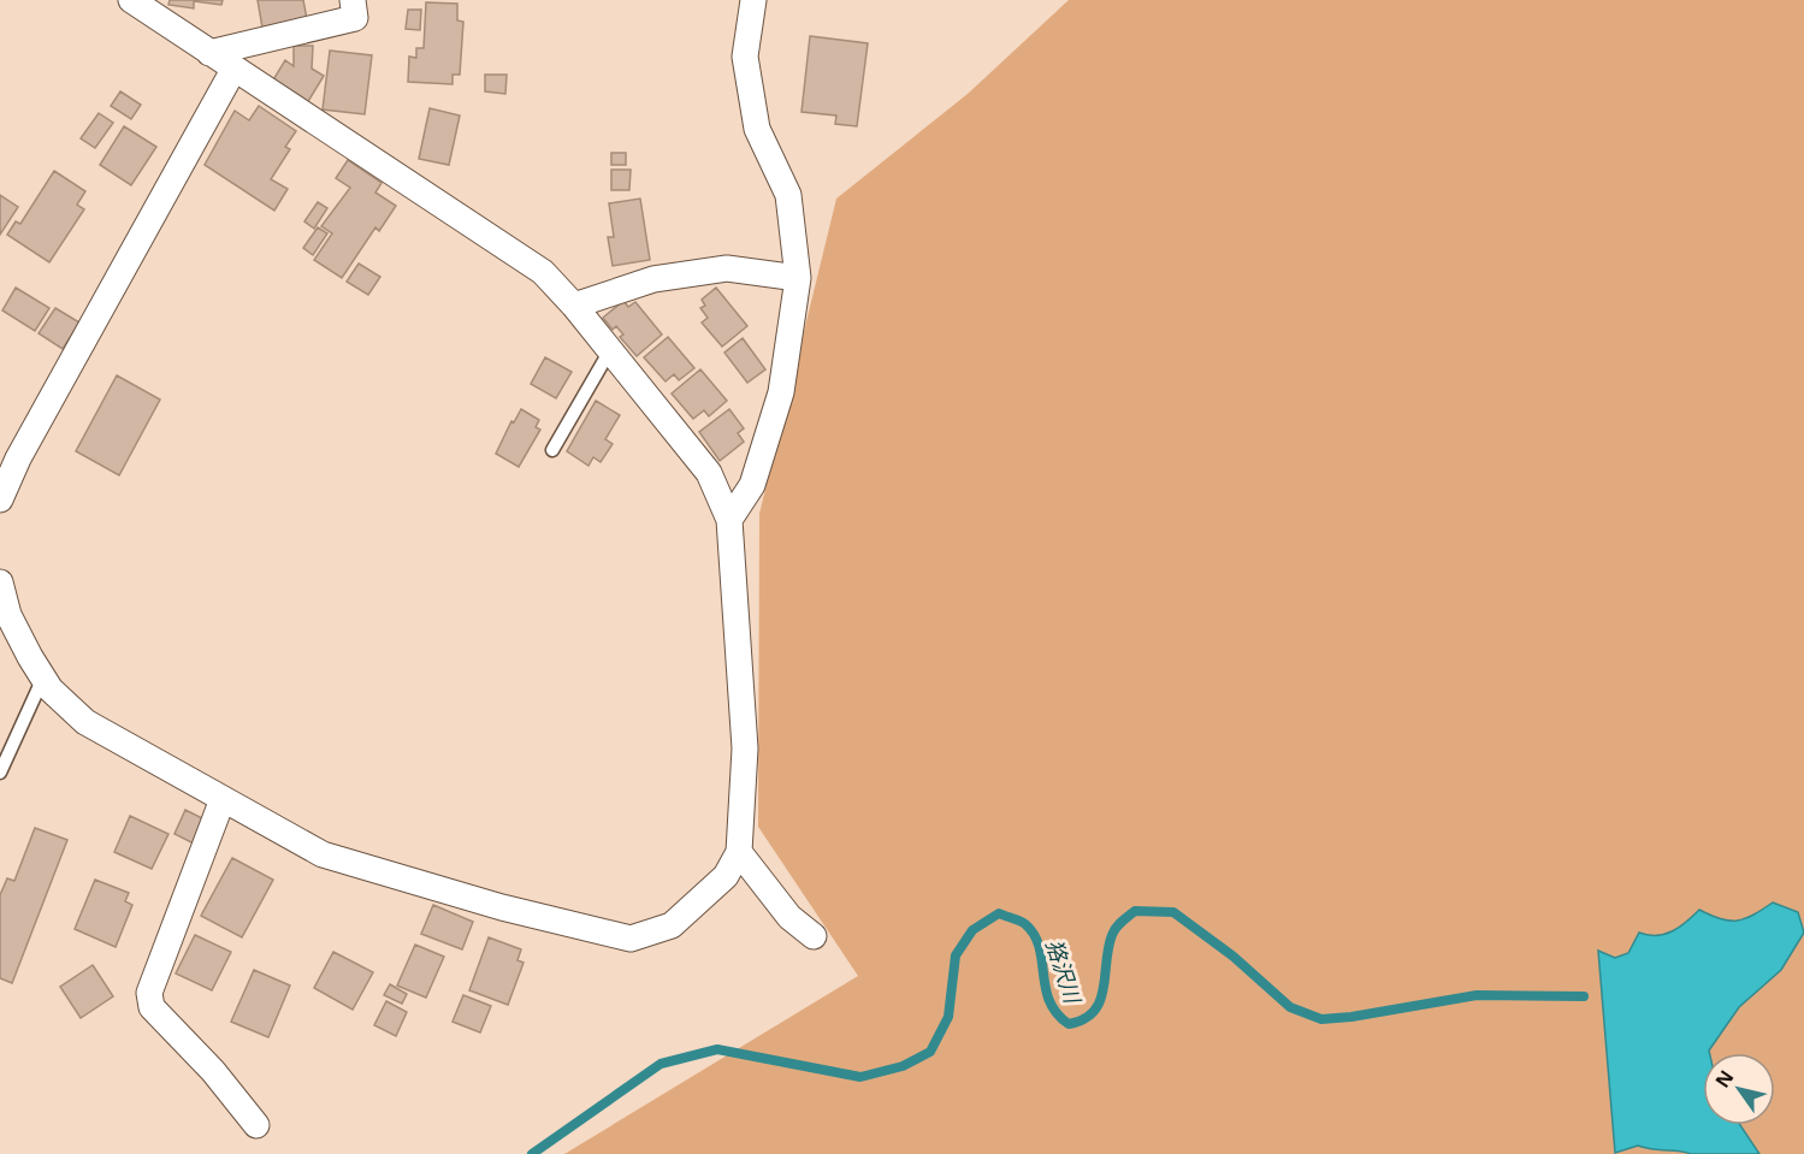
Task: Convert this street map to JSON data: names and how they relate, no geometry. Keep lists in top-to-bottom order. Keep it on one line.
{"water":["狢沢川"],"north":"top left"}
